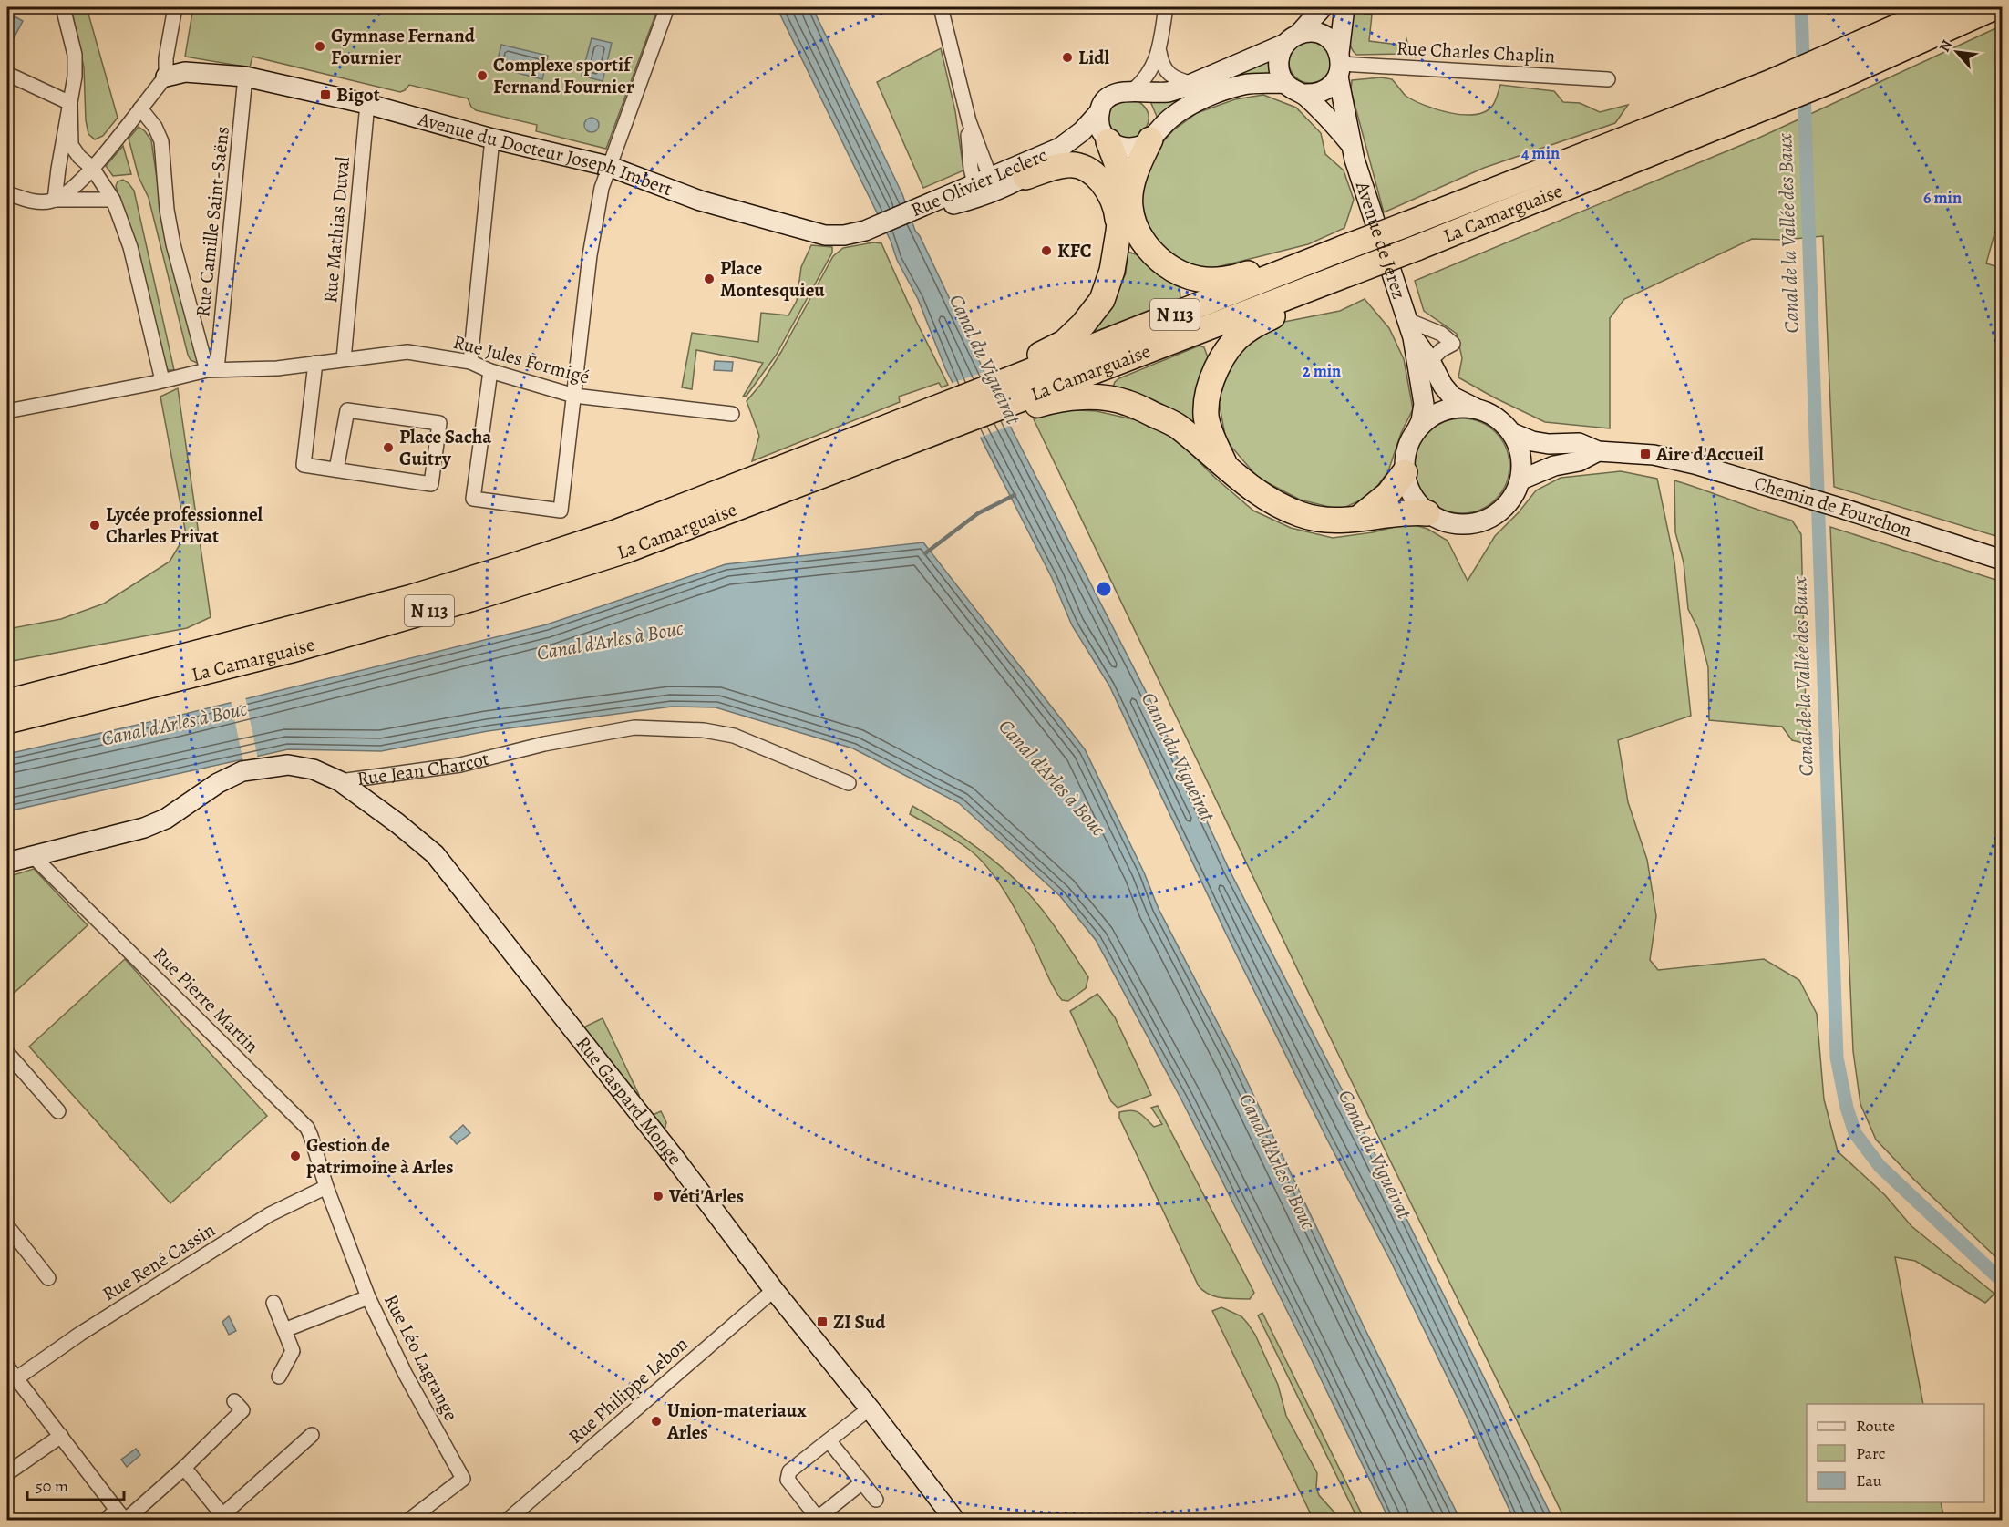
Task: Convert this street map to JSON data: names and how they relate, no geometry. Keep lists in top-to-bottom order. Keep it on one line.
{"streets":{"highway":["La Camarguaise","N 113"],"street":["Rue Charles Chaplin","Avenue du Docteur Joseph Imbert","Rue Olivier Leclerc","Rue Camille Saint-Saëns","Rue Mathias Duval","Avenue de Jerez","Rue Jules Formigé","Chemin de Fourchon","Rue Jean Charcot","Rue Pierre Martin","Rue Gaspard Monge","Rue René Cassin","Rue Léo Lagrange","Rue Philippe Lebon"]},"crossings":[["Rue Charles Chaplin","Rue Olivier Leclerc"],["Rue Charles Chaplin","Avenue de Jerez"],["Avenue du Docteur Joseph Imbert","Rue Olivier Leclerc"],["Avenue du Docteur Joseph Imbert","Rue Camille Saint-Saëns"],["Avenue du Docteur Joseph Imbert","Rue Mathias Duval"],["Rue Olivier Leclerc","Avenue de Jerez"],["Rue Camille Saint-Saëns","Rue Jules Formigé"],["Rue Mathias Duval","Rue Jules Formigé"],["Avenue de Jerez","Chemin de Fourchon"],["Rue Jean Charcot","Rue Pierre Martin"],["Rue Jean Charcot","Rue Gaspard Monge"],["Rue Pierre Martin","Rue René Cassin"],["Rue Pierre Martin","Rue Léo Lagrange"],["Rue Gaspard Monge","Rue Philippe Lebon"],["Rue René Cassin","Rue Léo Lagrange"]],"water":["Canal de la Vallée des Baux","Canal du Vigueirat","Canal d'Arles à Bouc"],"places":{"other":["Gymnase Fernand Fournier","Lidl","Complexe sportif Fernand Fournier","KFC","Place Montesquieu","Place Sacha Guitry","Lycée professionnel Charles Privat","Gestion de patrimoine à Arles","Véti'Arles","Union-materiaux Arles"],"transit":["Bigot","Aire d'Accueil","ZI Sud"]},"legend":["Route","Parc","Eau"],"scale_bar":"50 m","north":"top left","rings":["4 min","6 min","2 min"]}
